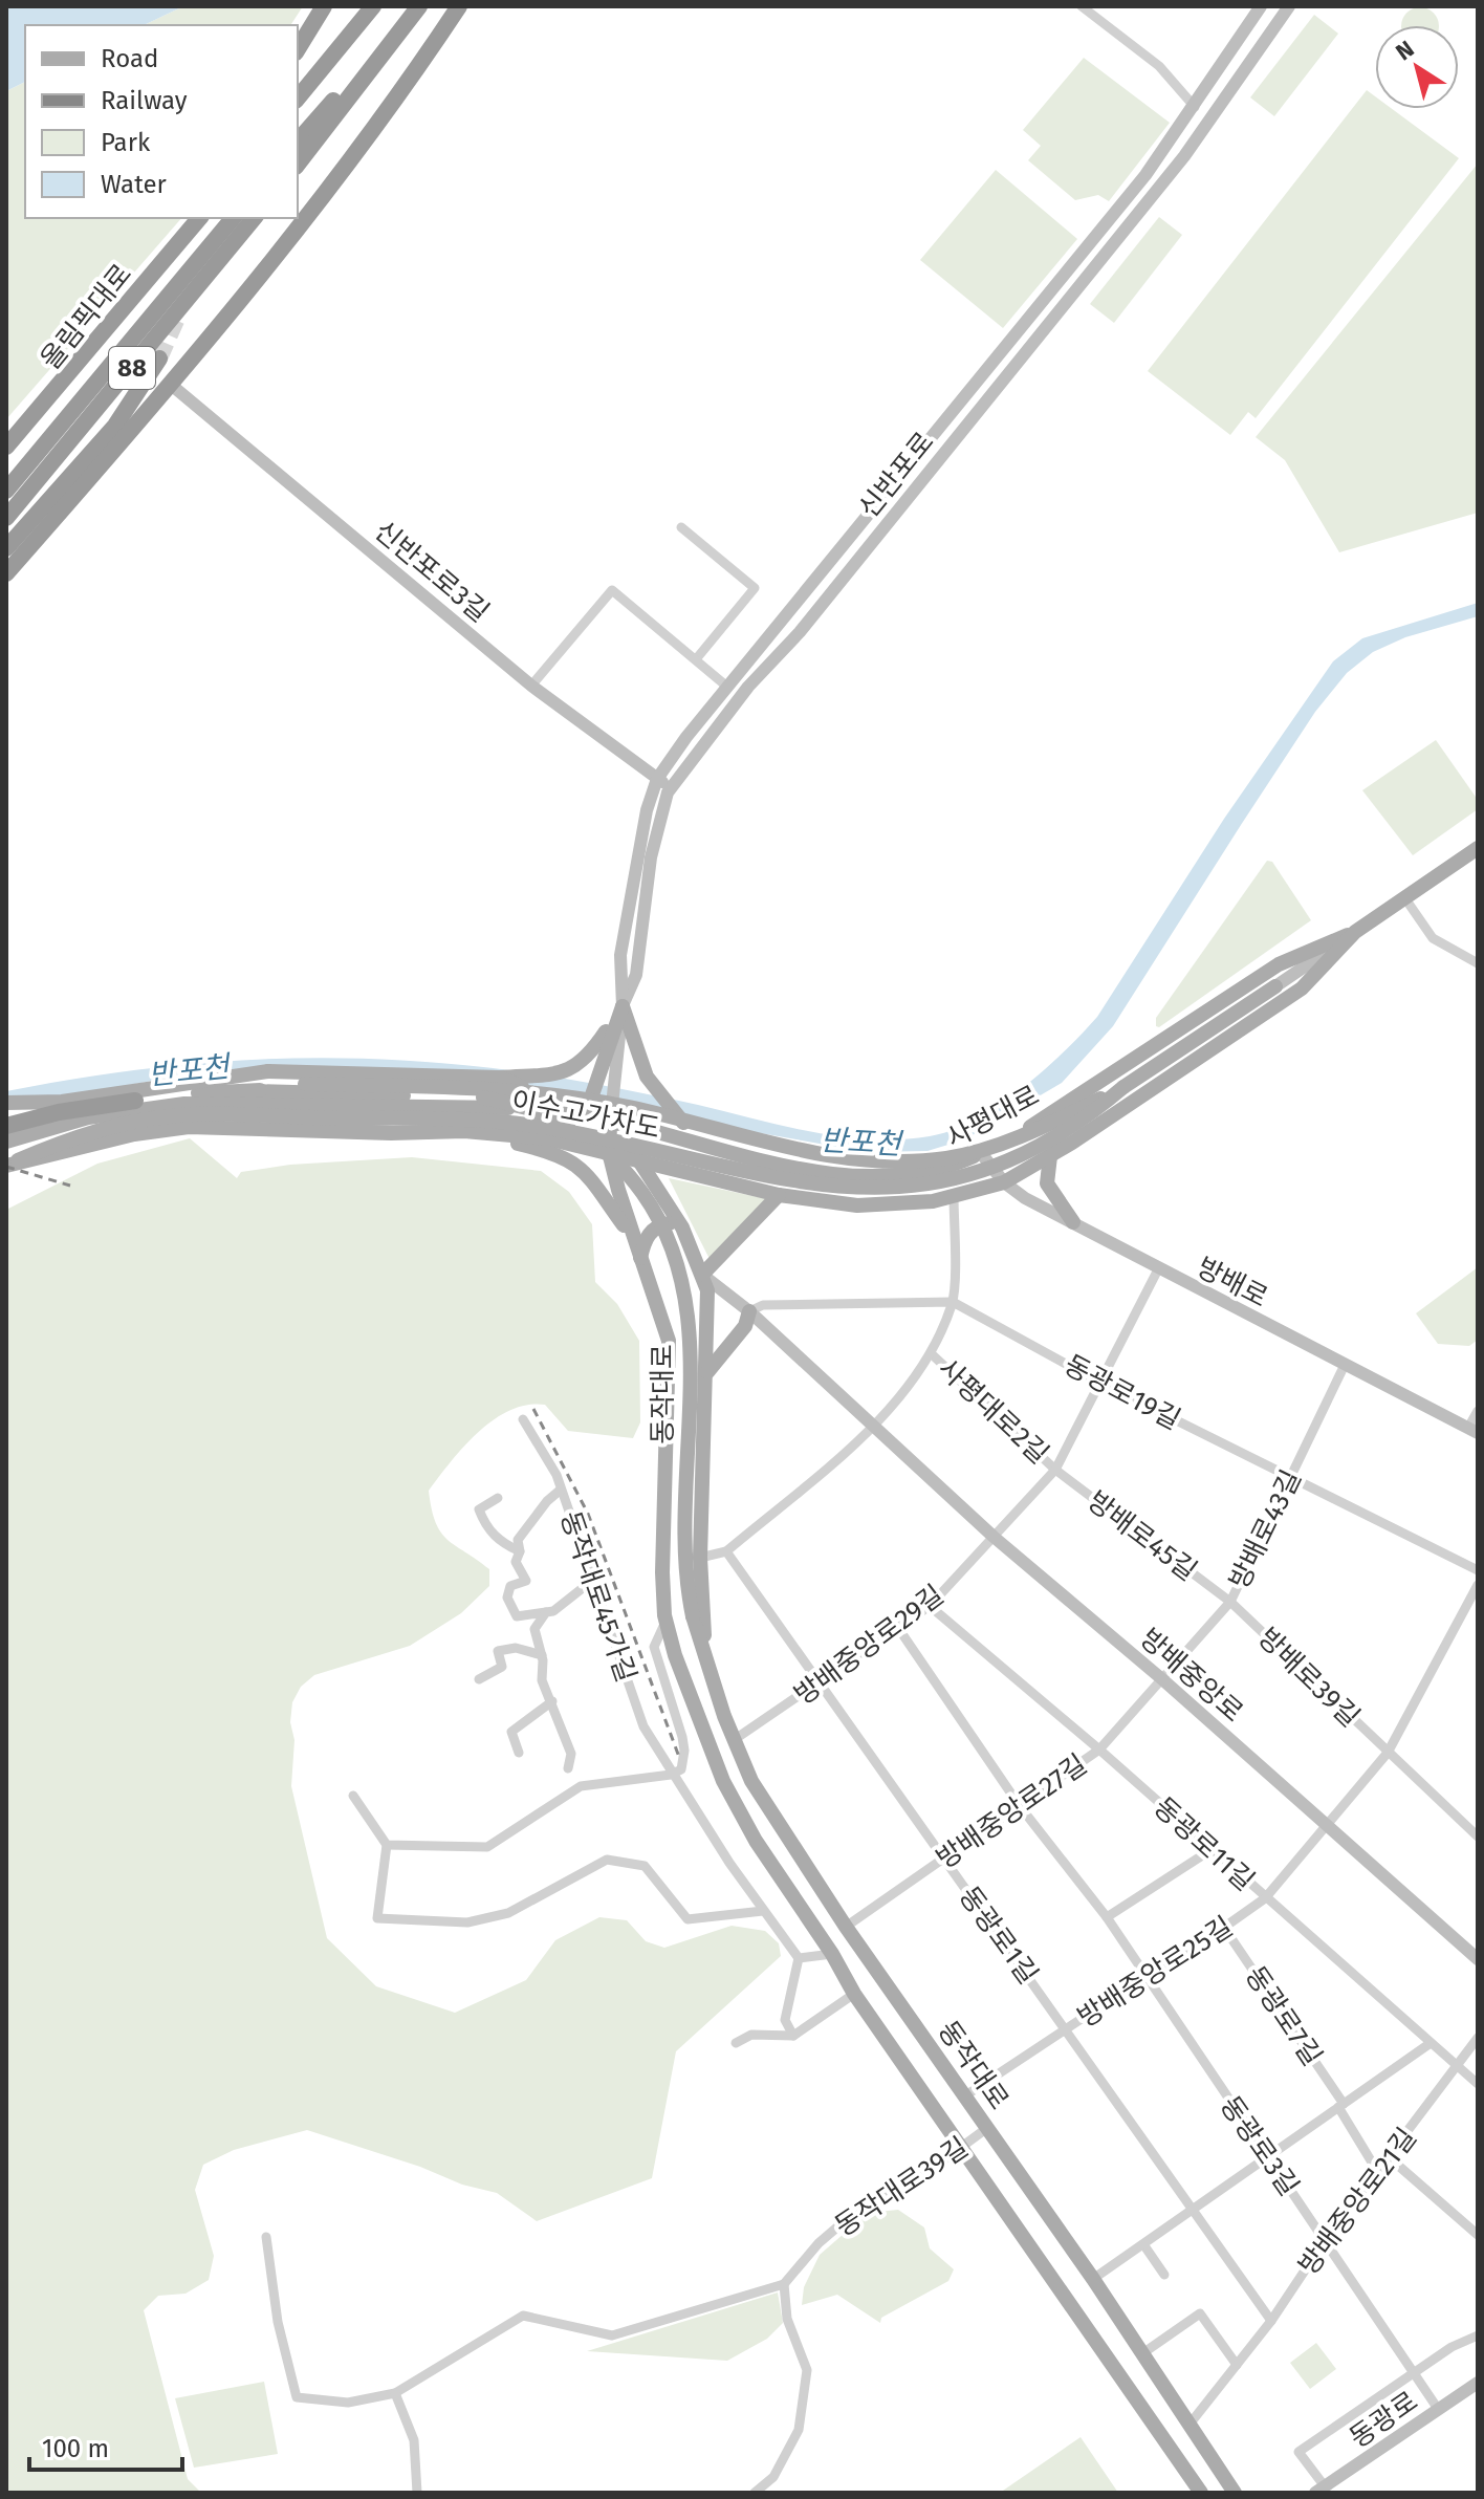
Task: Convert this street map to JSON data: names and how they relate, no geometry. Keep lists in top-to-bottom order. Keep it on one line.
{"streets":{"highway":["올림픽대로","88"],"main road":["신반포로","신반포로3길","이수고가차도","사평대로","방배로","동작대로","방배중앙로","동광로"],"street":["동광로19길","사평대로2길","방배로43길","방배로45길","동작대로45가길","방배중앙로29길","방배로39길","방배중앙로27길","동광로11길","동광로1길","방배중앙로25길","동광로7길","동광로3길","동작대로39길","방배중앙로21길"]},"crossings":[["신반포로","신반포로3길"],["신반포로","사평대로"],["신반포로","동작대로"],["이수고가차도","사평대로"],["이수고가차도","동작대로"],["사평대로","방배로"],["사평대로","동작대로"],["방배로","방배로43길"],["동광로19길","방배로43길"],["동광로19길","방배중앙로"],["동작대로","동작대로45가길"],["동작대로","방배중앙로29길"],["동작대로","방배중앙로"],["동작대로","방배중앙로27길"],["동작대로","방배중앙로25길"],["동작대로","동작대로39길"],["동작대로","방배중앙로21길"],["사평대로2길","방배로45길"],["방배로43길","방배로45길"],["방배로43길","방배중앙로"],["방배로43길","방배로39길"],["방배로43길","방배중앙로27길"],["방배로45길","방배로39길"],["방배중앙로29길","방배중앙로"],["방배중앙로29길","동광로11길"],["방배중앙로29길","동광로1길"],["방배중앙로29길","동광로3길"],["방배중앙로","방배로39길"],["방배중앙로","방배중앙로27길"],["방배중앙로","방배중앙로25길"],["방배로39길","방배중앙로25길"],["방배중앙로27길","동광로11길"],["방배중앙로27길","동광로1길"],["방배중앙로27길","동광로3길"],["동광로11길","방배중앙로25길"],["동광로11길","방배중앙로21길"],["동광로1길","방배중앙로25길"],["동광로1길","방배중앙로21길"],["방배중앙로25길","동광로7길"],["방배중앙로25길","동광로3길"],["동광로7길","방배중앙로21길"],["동광로3길","방배중앙로21길"],["동광로3길","동광로"]],"water":["반포천"],"legend":["Road","Railway","Park","Water"],"scale_bar":"100 m","north":"top left"}
